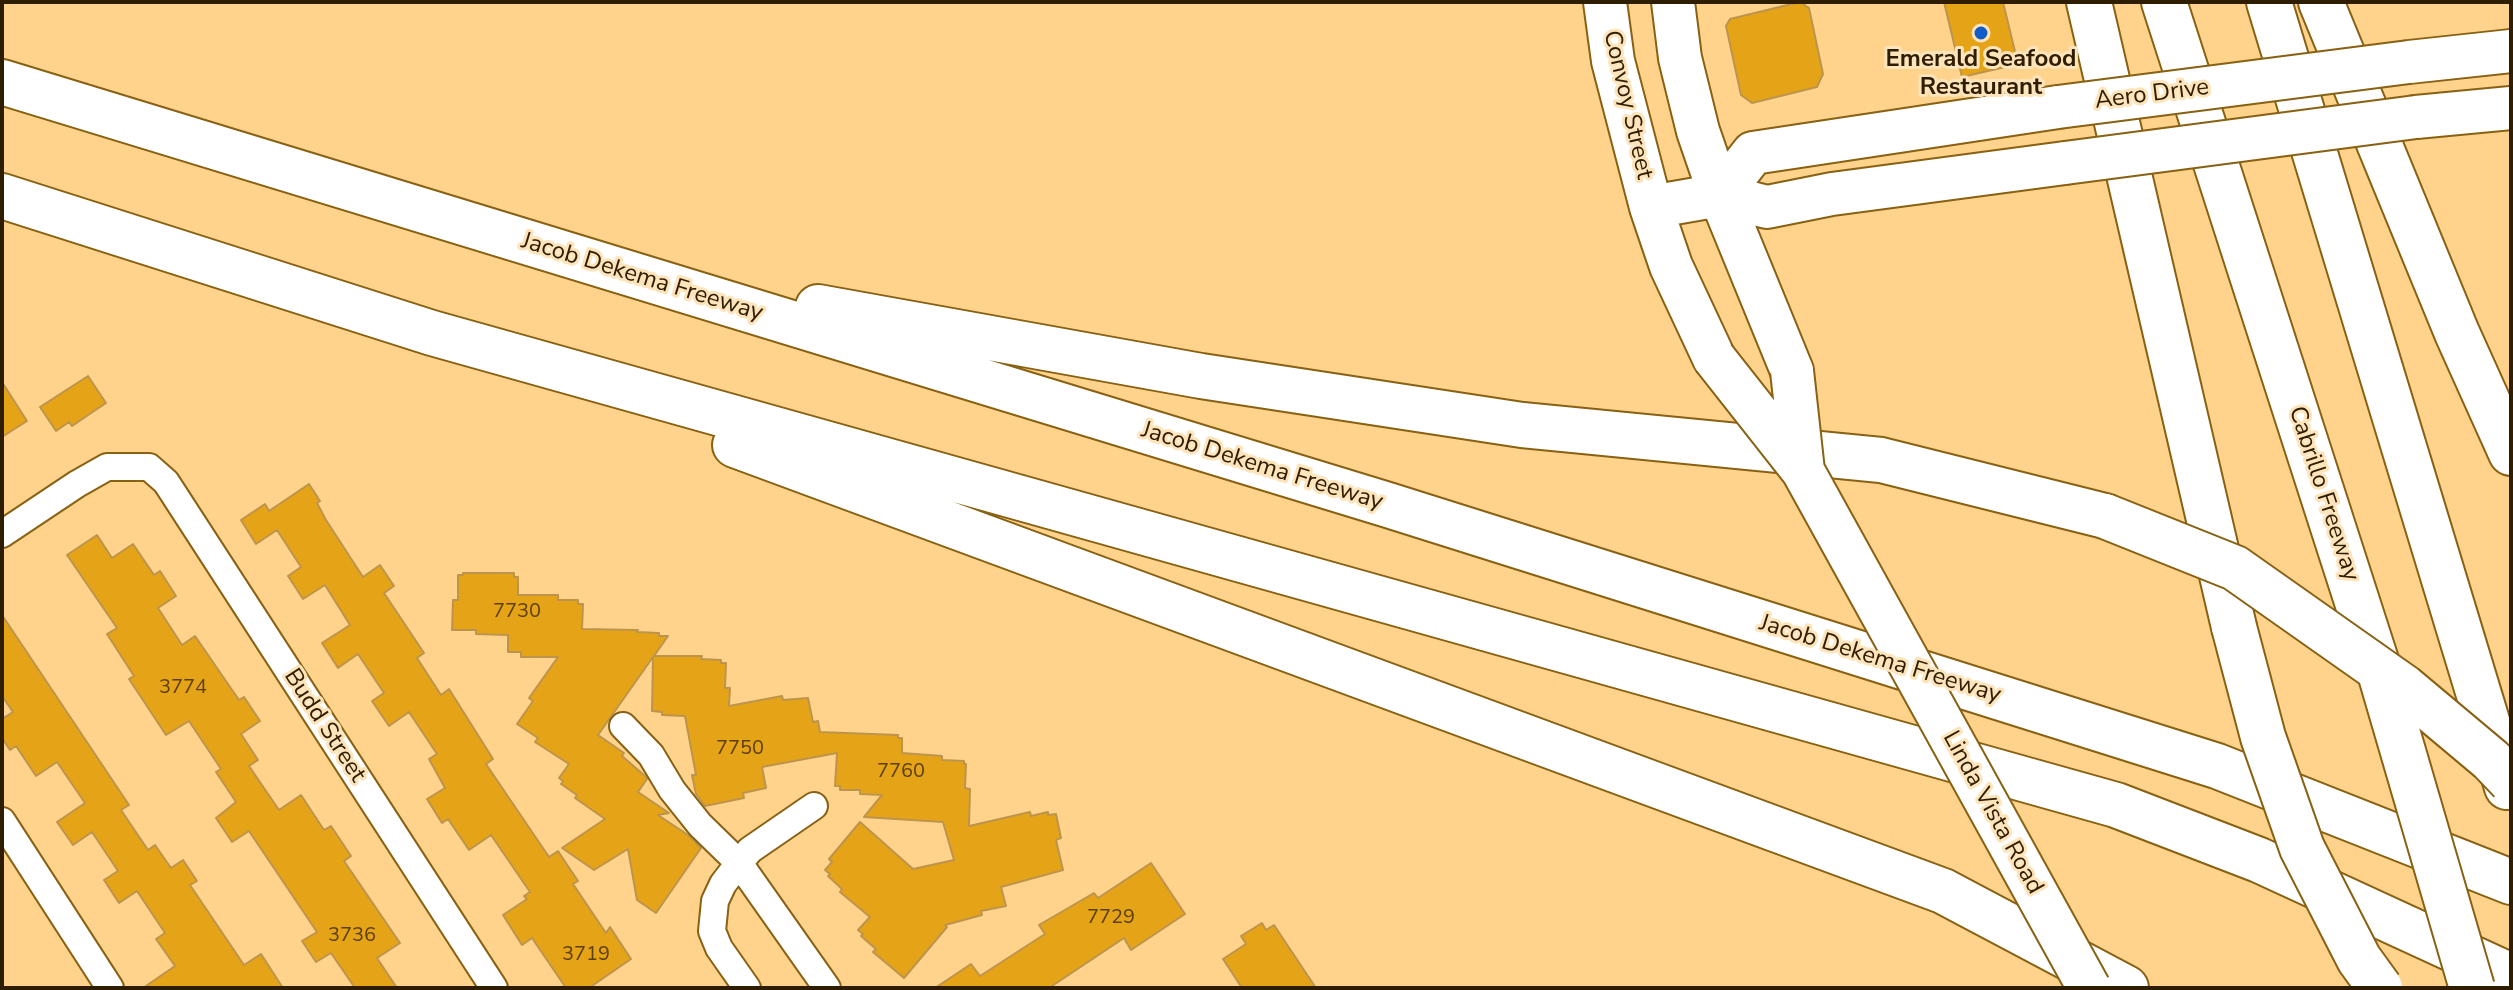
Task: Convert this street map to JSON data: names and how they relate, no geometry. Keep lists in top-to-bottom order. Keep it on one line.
{"streets":{"highway":["Jacob Dekema Freeway","Cabrillo Freeway"],"main road":["Aero Drive","Convoy Street","Linda Vista Road"],"street":["Budd Street"]},"crossings":[["Aero Drive","Linda Vista Road"],["Convoy Street","Linda Vista Road"]],"places":["Emerald Seafood Restaurant"],"house_numbers":["7730","3774","7750","7760","7729","3736","3719"]}
